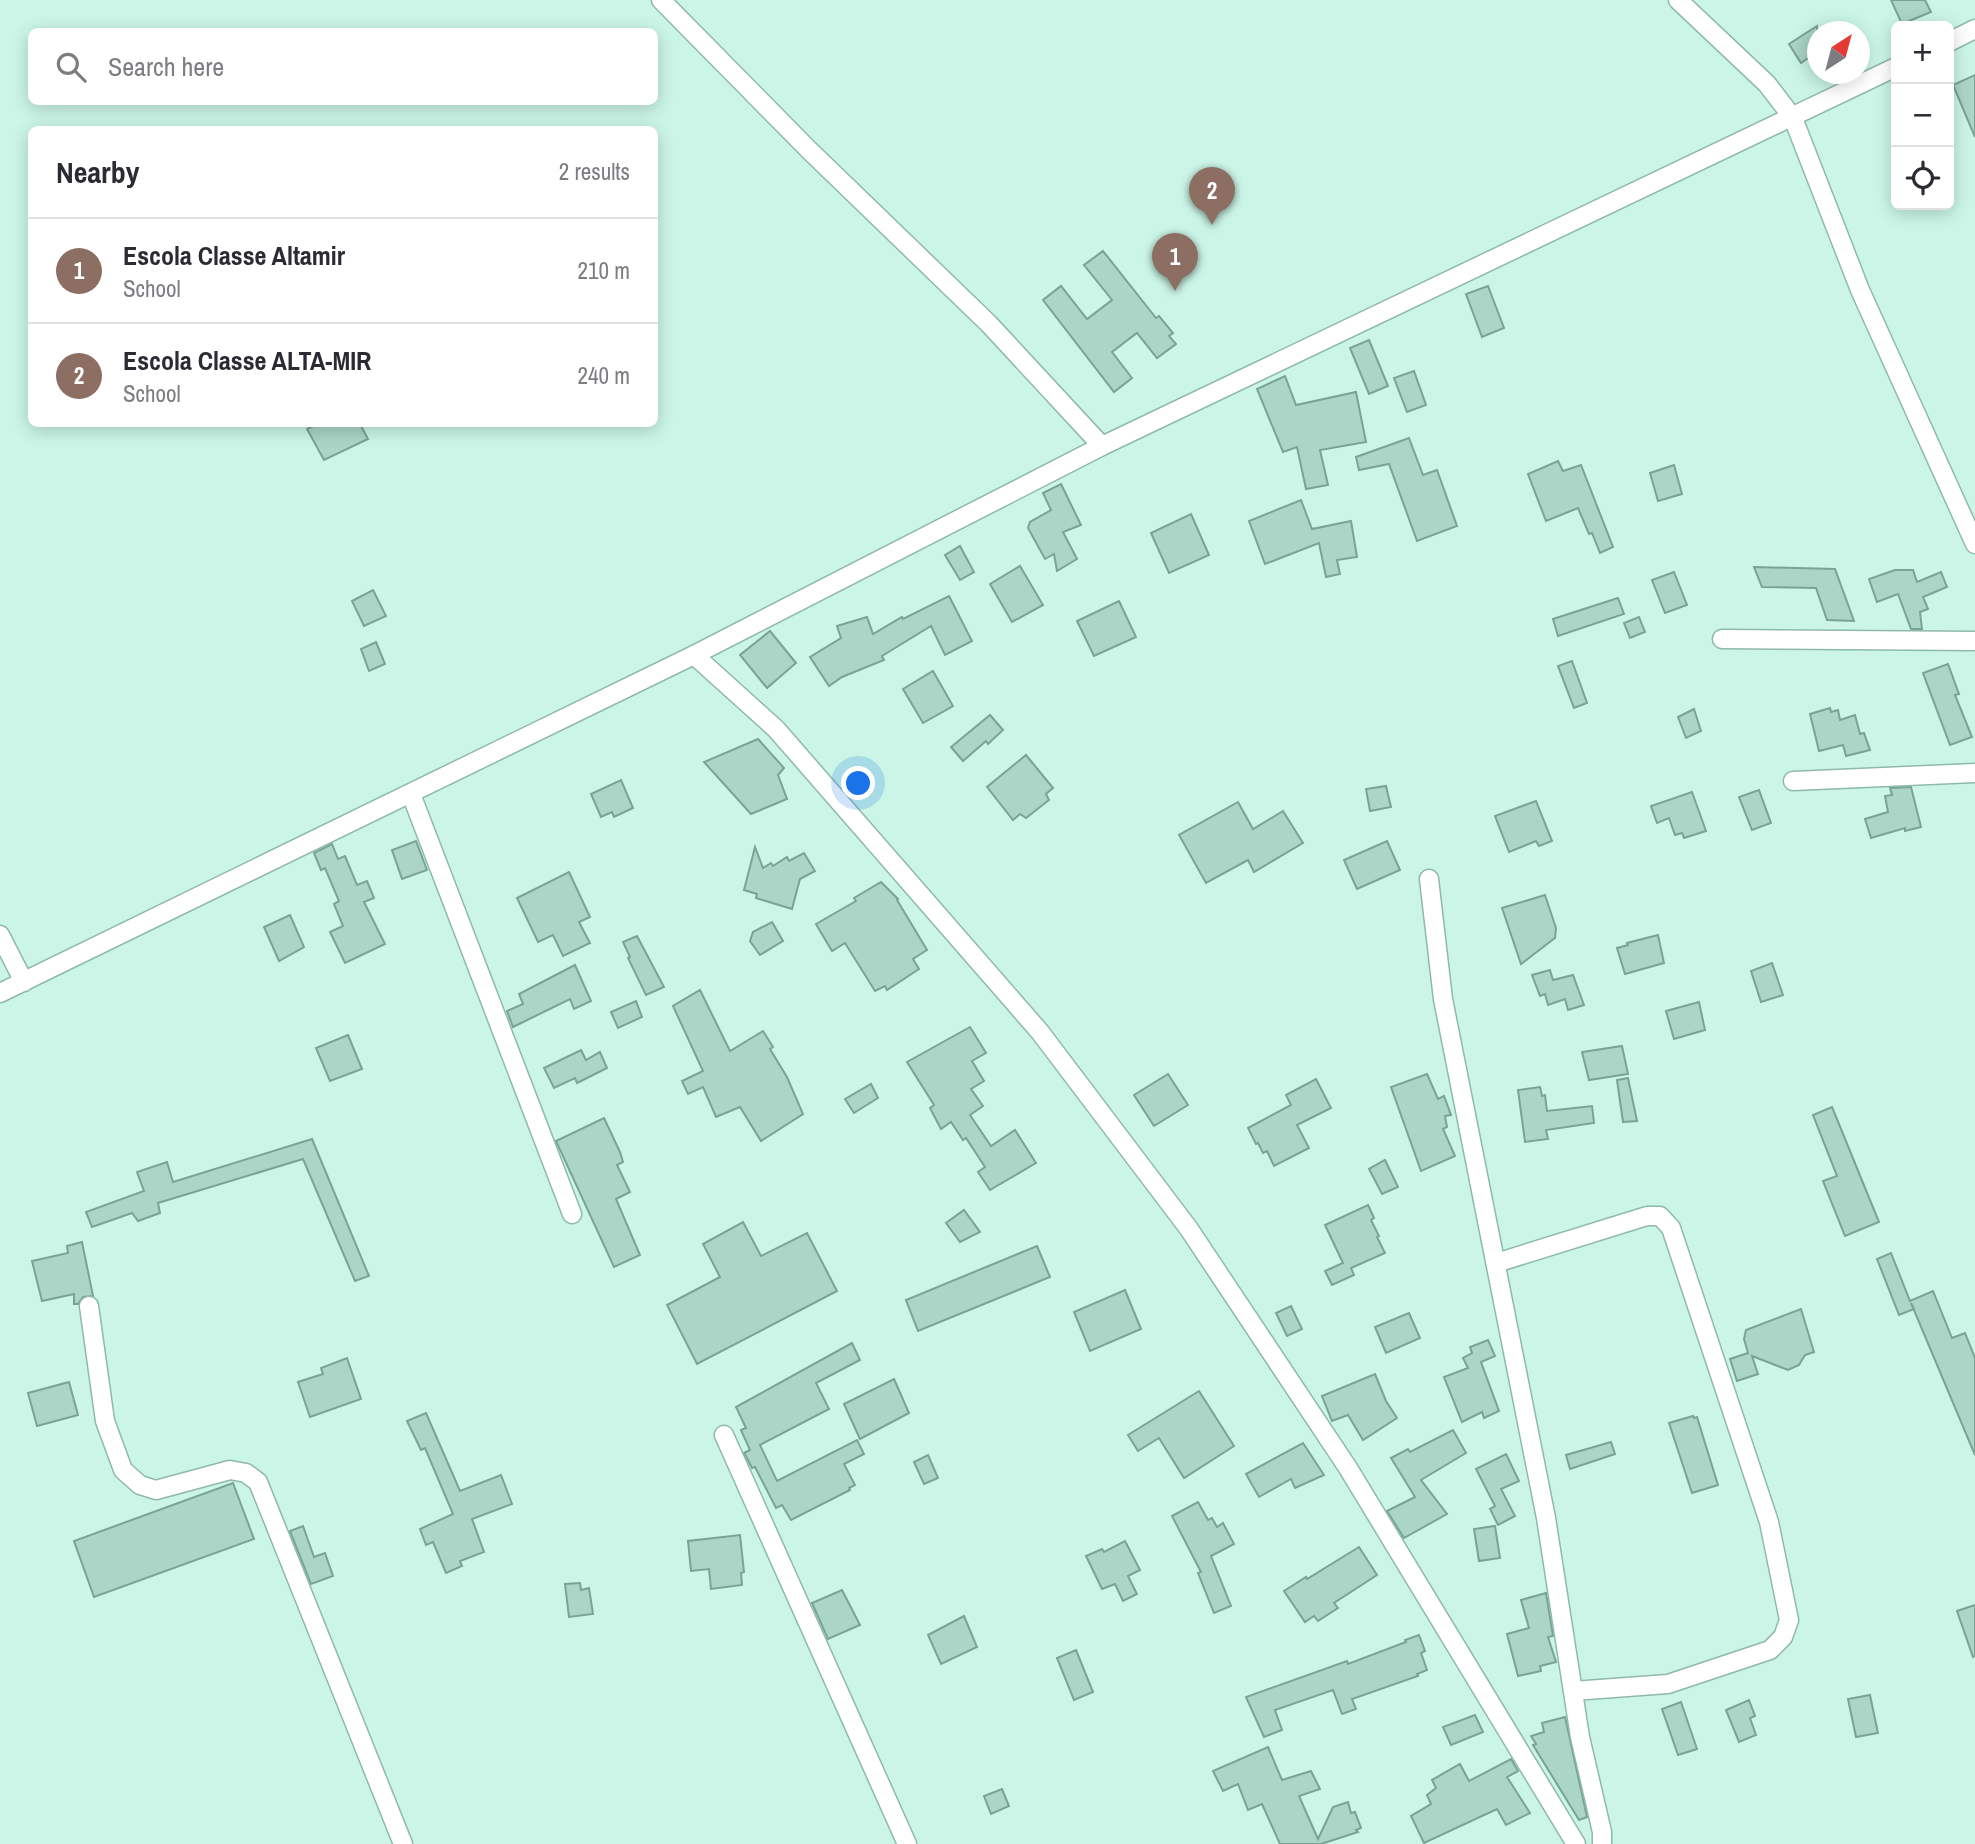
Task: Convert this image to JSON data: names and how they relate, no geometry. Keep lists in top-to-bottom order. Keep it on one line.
{"north":"top right","page":{"map_buttons":["+","−"],"search":"Search here","heading":["Nearby","2 results"],"pins":["2","1"],"list":[{"mark":"1","name":"Escola Classe Altamir","note":"School","value":"210 m"},{"mark":"2","name":"Escola Classe ALTA-MIR","note":"School","value":"240 m"}]}}
